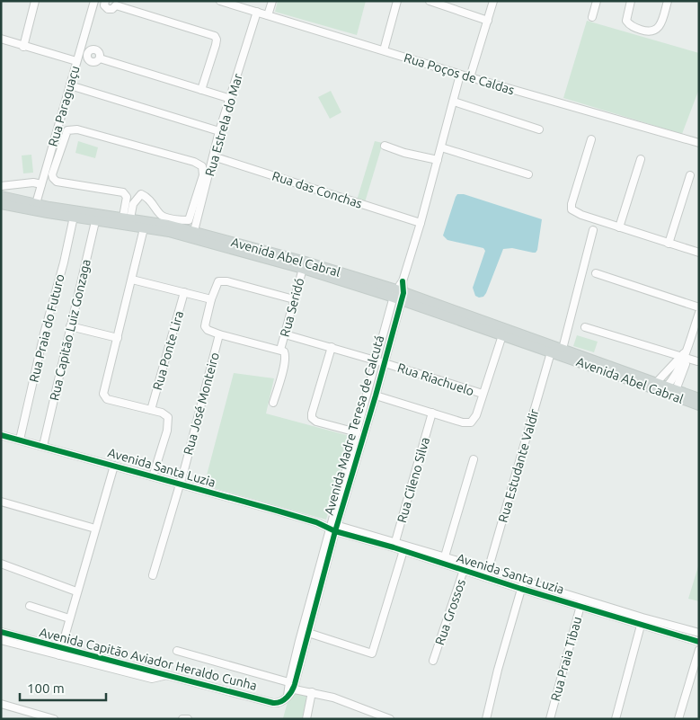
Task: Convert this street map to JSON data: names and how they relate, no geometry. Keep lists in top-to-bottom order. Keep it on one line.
{"streets":{"main road":["Avenida Abel Cabral"],"street":["Rua Poços de Caldas","Rua Paraguaçu","Rua Estrela do Mar","Rua das Conchas","Rua Seridó","Rua Praia do Futuro","Rua Capitão Luiz Gonzaga","Rua Ponte Lira","Rua Riachuelo","Rua José Monteiro","Avenida Madre Teresa de Calcutá","Rua Estudante Valdir","Avenida Santa Luzia","Rua Cileno Silva","Rua Grossos","Avenida Capitão Aviador Heraldo Cunha","Rua Praia Tibau"]},"crossings":[["Rua Poços de Caldas","Rua Estrela do Mar"],["Rua Poços de Caldas","Avenida Madre Teresa de Calcutá"],["Rua Paraguaçu","Avenida Abel Cabral"],["Rua Estrela do Mar","Rua das Conchas"],["Rua Estrela do Mar","Avenida Abel Cabral"],["Rua das Conchas","Avenida Madre Teresa de Calcutá"],["Avenida Abel Cabral","Rua Seridó"],["Avenida Abel Cabral","Rua Praia do Futuro"],["Avenida Abel Cabral","Rua Capitão Luiz Gonzaga"],["Avenida Abel Cabral","Avenida Madre Teresa de Calcutá"],["Avenida Abel Cabral","Rua Estudante Valdir"],["Rua Seridó","Rua Riachuelo"],["Rua Praia do Futuro","Avenida Santa Luzia"],["Rua Capitão Luiz Gonzaga","Avenida Santa Luzia"],["Rua Riachuelo","Avenida Madre Teresa de Calcutá"],["Rua José Monteiro","Avenida Santa Luzia"],["Avenida Madre Teresa de Calcutá","Avenida Santa Luzia"],["Avenida Madre Teresa de Calcutá","Avenida Capitão Aviador Heraldo Cunha"],["Rua Estudante Valdir","Avenida Santa Luzia"],["Avenida Santa Luzia","Rua Cileno Silva"],["Avenida Santa Luzia","Rua Grossos"],["Avenida Santa Luzia","Rua Praia Tibau"]],"scale_bar":"100 m"}
